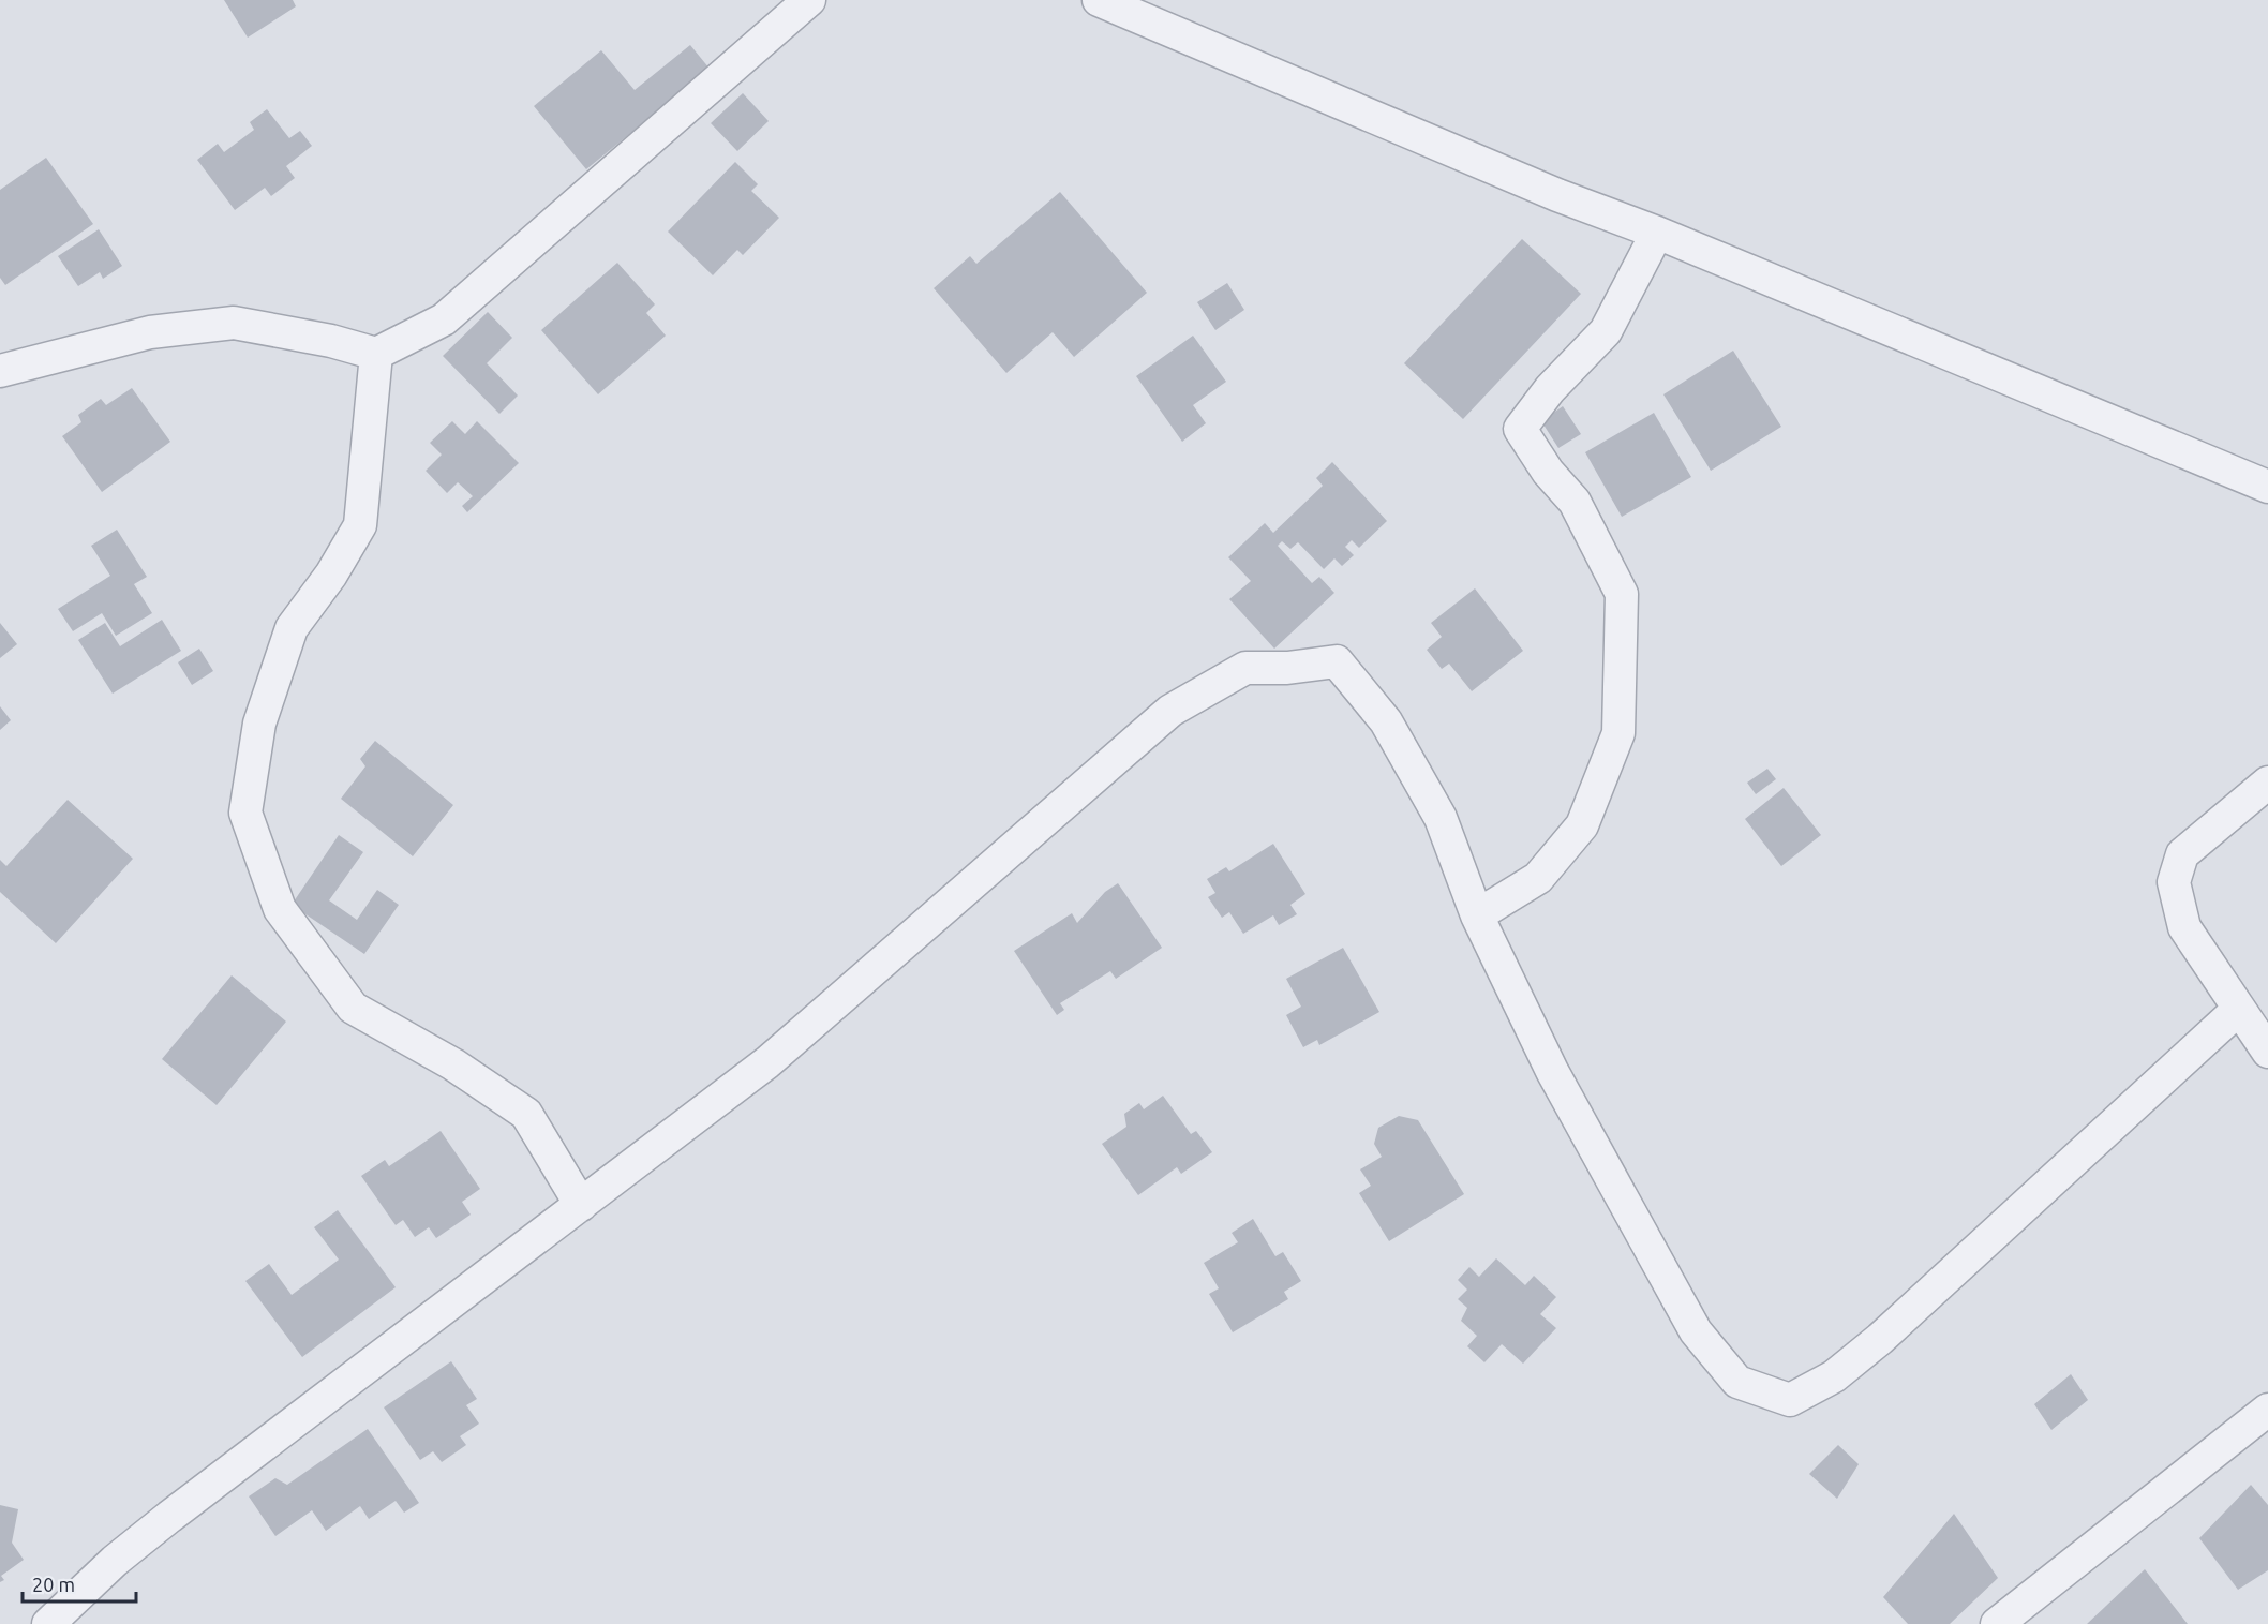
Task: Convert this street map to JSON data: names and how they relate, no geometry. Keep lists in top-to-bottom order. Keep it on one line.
{"scale_bar":"20 m"}
